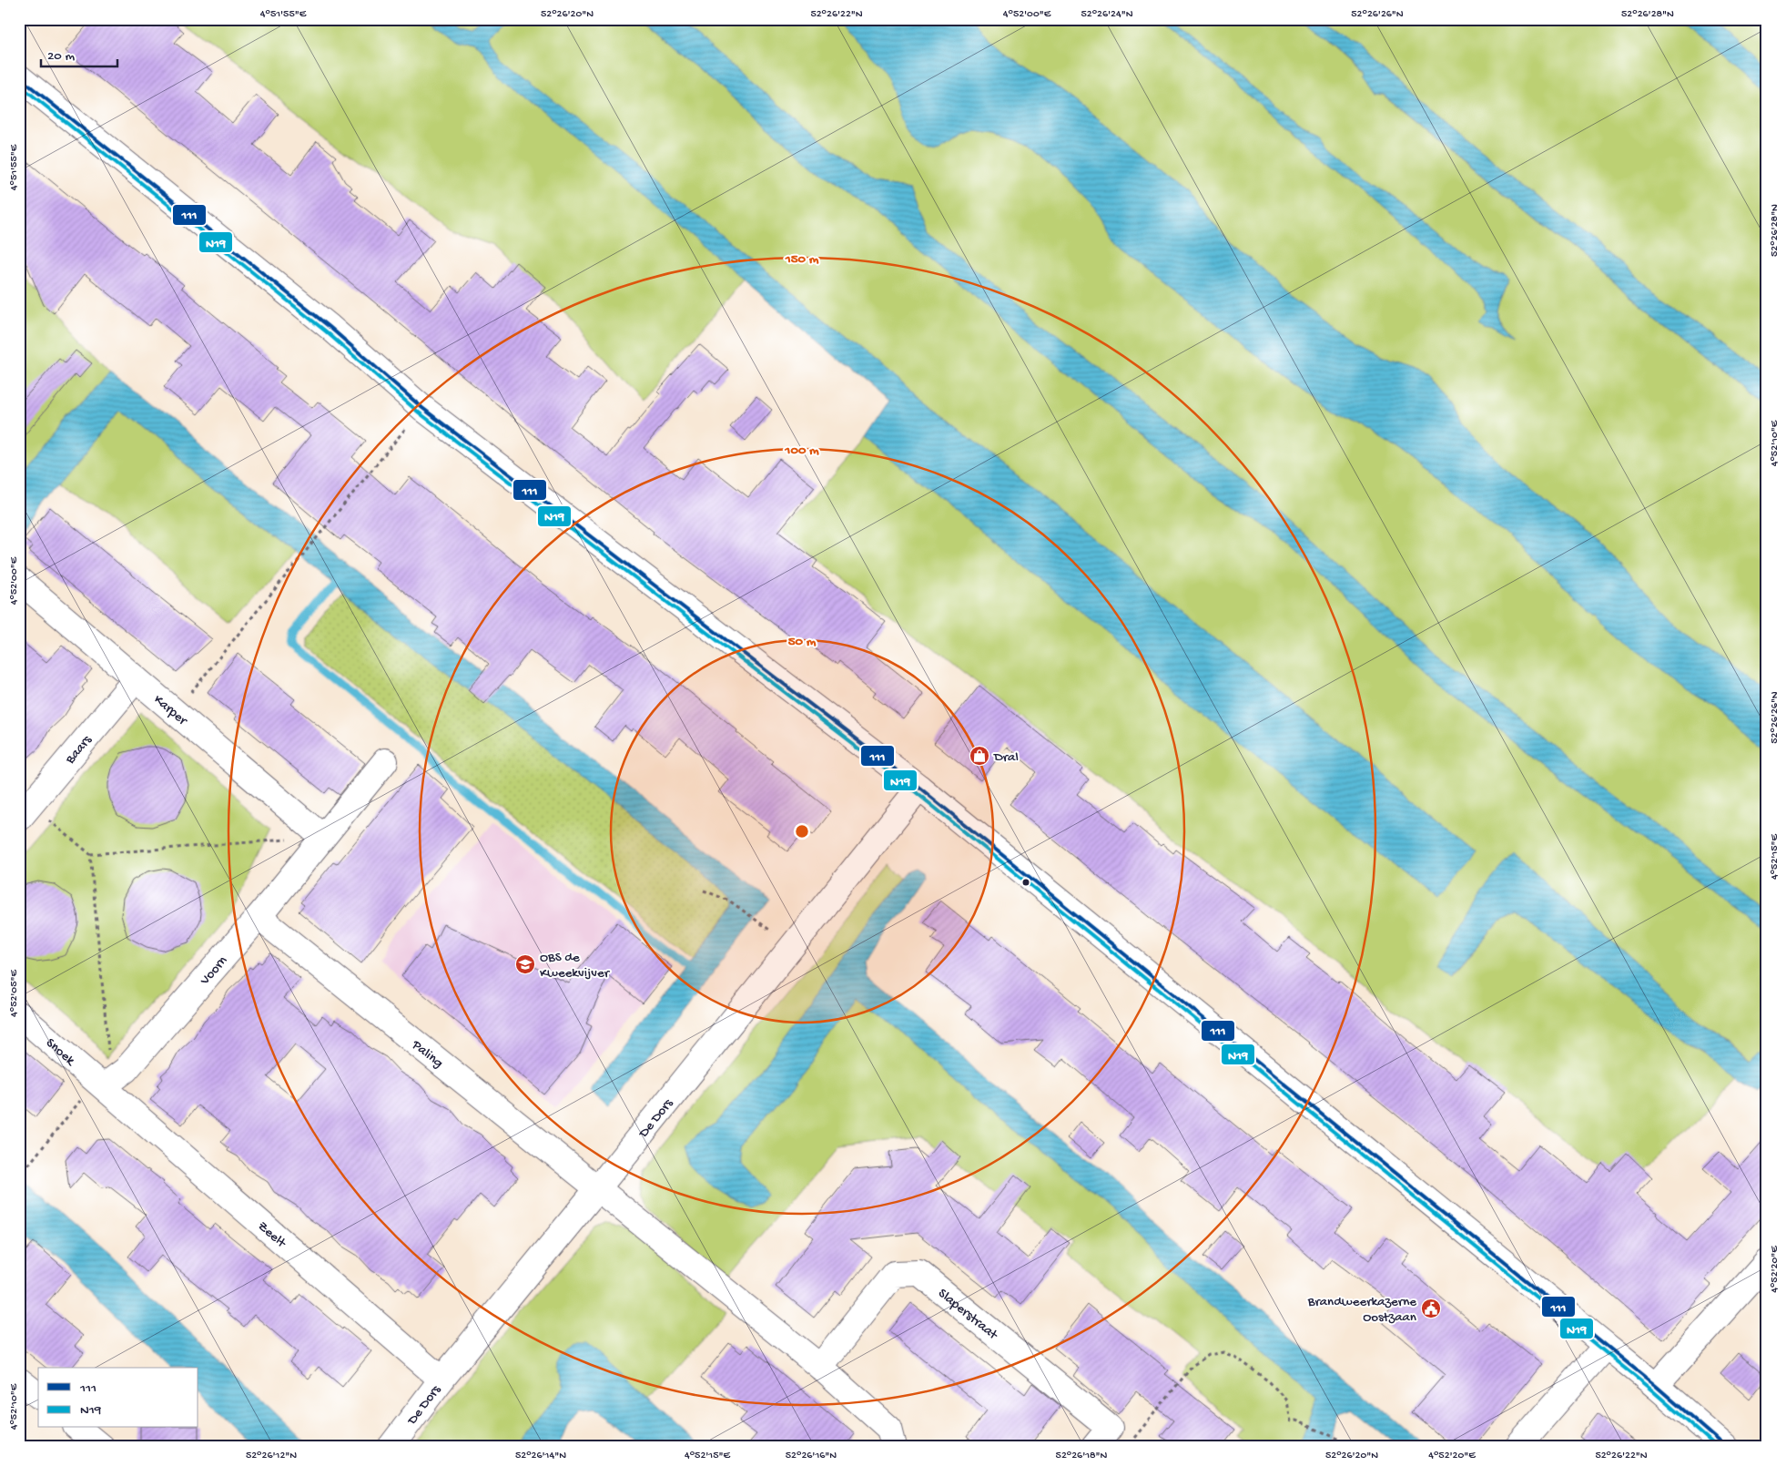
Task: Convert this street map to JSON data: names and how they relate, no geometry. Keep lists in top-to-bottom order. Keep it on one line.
{"streets":{"street":["Karper","Baars","Voorn","Snoek","Paling","De Dors","Zeelt","Slaperstraat"]},"crossings":[["Karper","Baars"],["Karper","Voorn"],["Voorn","Snoek"],["Voorn","Paling"],["Voorn","Zeelt"],["Snoek","Zeelt"],["Paling","De Dors"],["De Dors","Zeelt"]],"places":{"shop":["Dral"],"school or university":["OBS de Kweekvijver"],"public building":["Brandweerkazerne Oostzaan"]},"lines":["transit line 111","transit line N19"],"legend":["111","N19"],"scale_bar":"20 m","coordinates":["4°51'55\"E","52°26'20\"N","52°26'22\"N","4°52'00\"E","52°26'24\"N","52°26'26\"N","52°26'28\"N","4°52'10\"E","4°52'15\"E","4°52'05\"E","4°52'20\"E","52°26'12\"N","52°26'14\"N","52°26'16\"N","52°26'18\"N"],"rings":["150 m","100 m","50 m"]}
